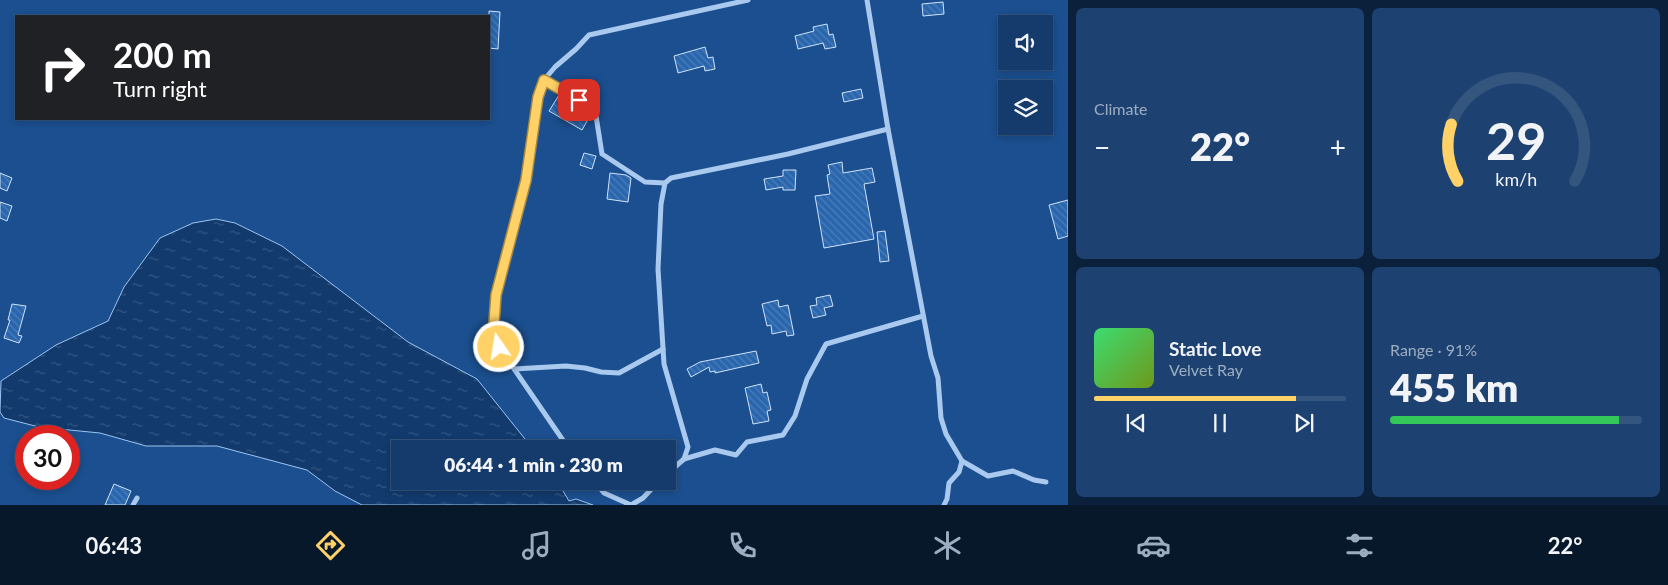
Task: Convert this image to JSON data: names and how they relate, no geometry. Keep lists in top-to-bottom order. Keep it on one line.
{"page":{"tile":["Climate",["Range · 91%","455 km"]],"turn":["200 m","Turn right"],"heat":["−","22°","+"],"song":["Static Love","Velvet Ray"],"limit":"30","trip":"06:44 · 1 min · 230 m","tabs":["06:43","22°"],"gauge":["29","km/h"]}}
